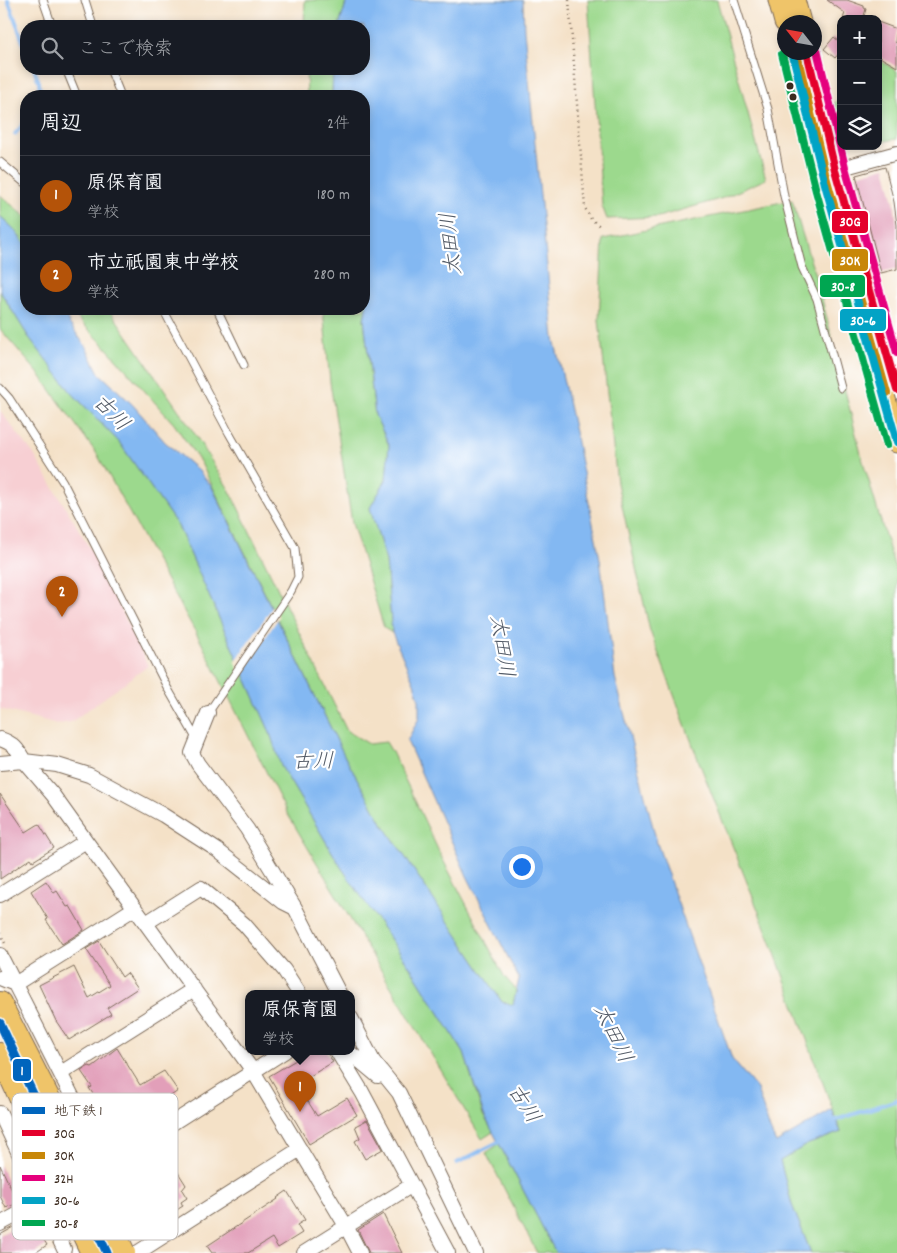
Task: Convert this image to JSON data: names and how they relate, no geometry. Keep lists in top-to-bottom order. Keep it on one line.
{"water":["太田川","古川"],"lines":["transit line 30G","transit line 30K","transit line 32H","transit line 30-6","transit line 30-8","metro line 1"],"legend":["地下鉄 1","30G","30K","32H","30-6","30-8"],"north":"top left","page":{"map_buttons":["+","−"],"search":"ここで検索","heading":["周辺","2件"],"list":[{"mark":"1","name":"原保育園","note":"学校","value":"180 m"},{"mark":"2","name":"市立祇園東中学校","note":"学校","value":"280 m"}],"pins":["2","1"],"popup":["原保育園","学校"]}}
